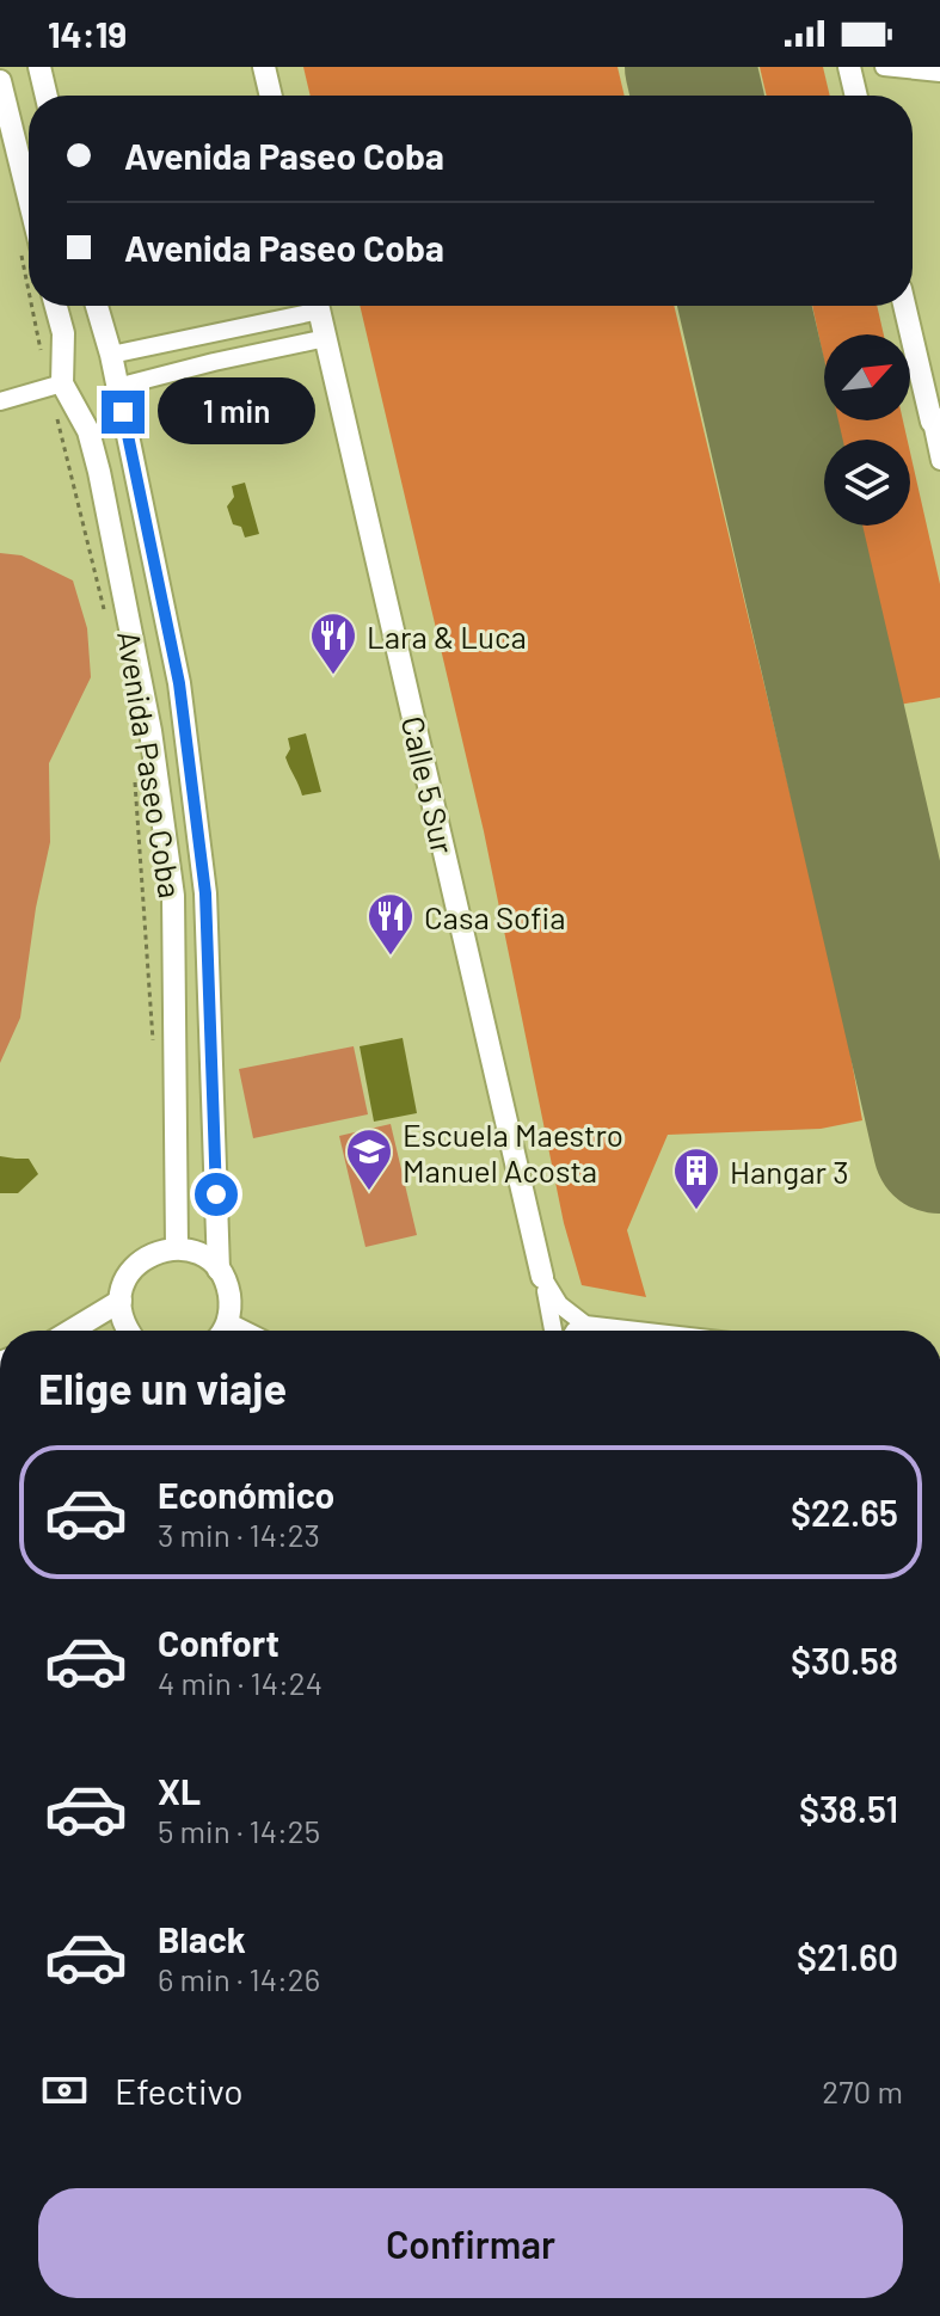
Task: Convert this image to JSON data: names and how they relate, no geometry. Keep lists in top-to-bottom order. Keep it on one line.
{"streets":{"main road":["Avenida Paseo Coba","Calle 5 Sur"]},"places":{"restaurant":["Lara & Luca","Casa Sofia"],"school or university":["Escuela Maestro Manuel Acosta"],"building":["Hangar 3"]},"north":"top right","page":{"status":"14:19","banner":["Avenida Paseo Coba","Avenida Paseo Coba"],"bubble":"1 min","heading":"Elige un viaje","list":[{"name":"Económico","note":"3 min · 14:23","value":"$22.65"},{"name":"Confort","note":"4 min · 14:24","value":"$30.58"},{"name":"XL","note":"5 min · 14:25","value":"$38.51"},{"name":"Black","note":"6 min · 14:26","value":"$21.60"}],"pay":["Efectivo","270 m"],"buttons":"Confirmar"}}
